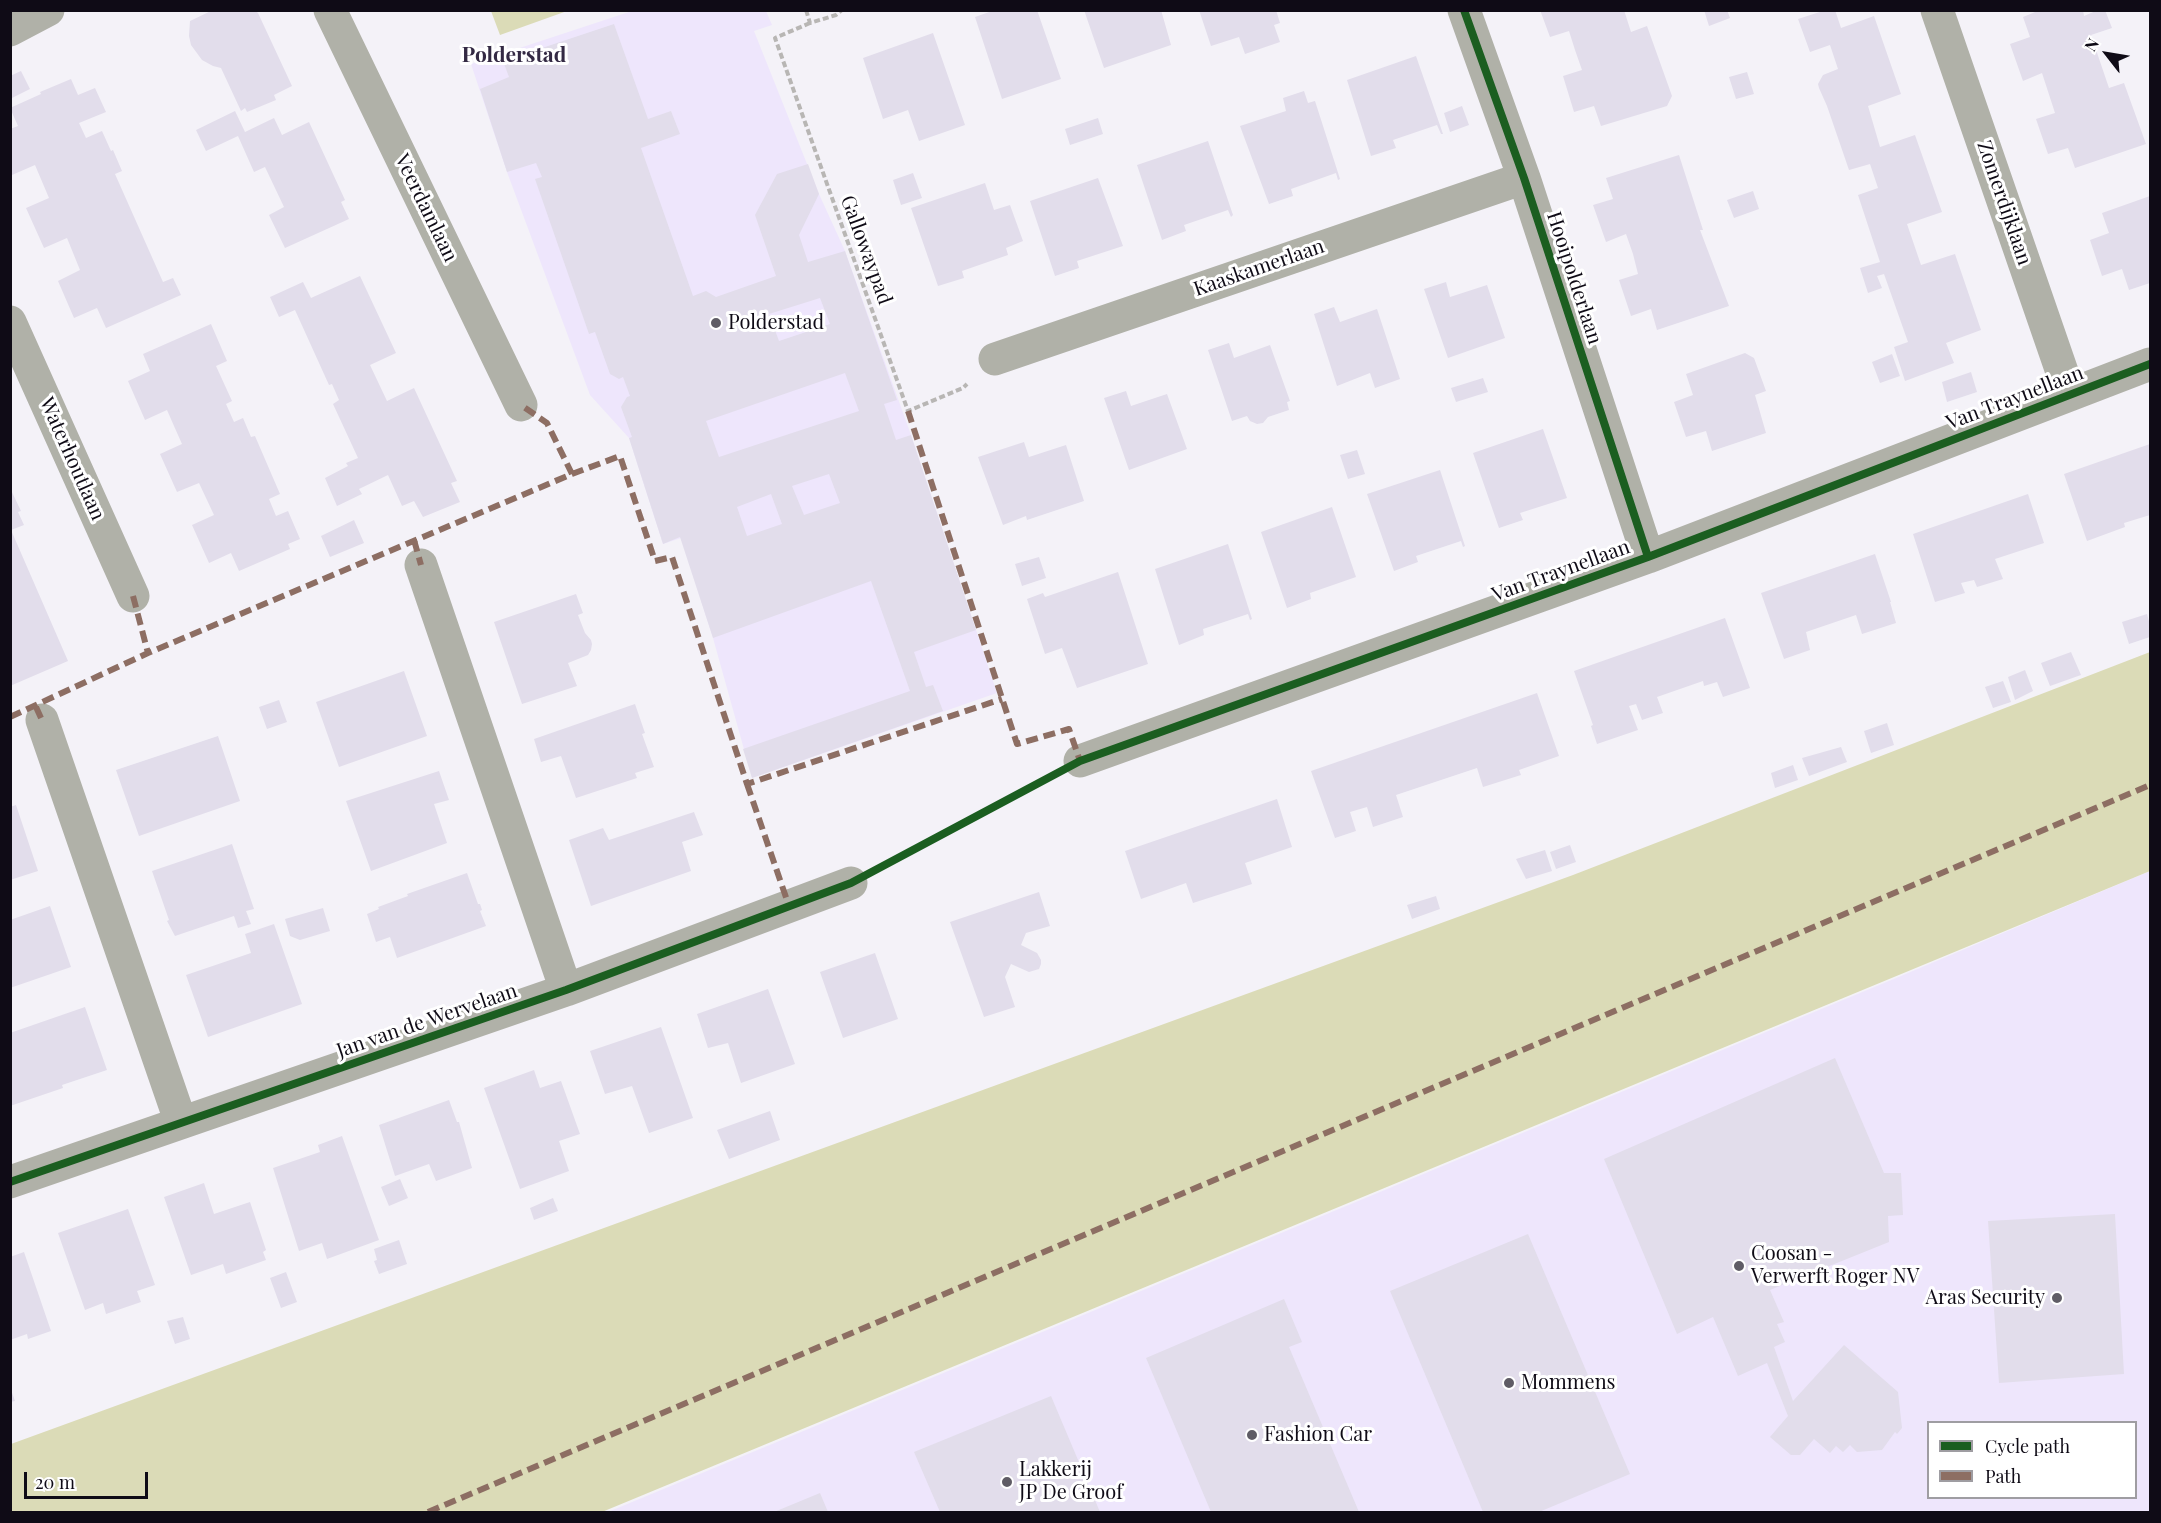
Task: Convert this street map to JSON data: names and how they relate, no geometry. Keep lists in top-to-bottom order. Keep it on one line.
{"streets":{"street":["Zomerdijklaan","Veerdamlaan","Kaaskamerlaan","Hooipolderlaan","Van Traynellaan","Waterhoutlaan","Jan van de Wervelaan"],"path":["Gallowaypad"]},"crossings":[["Zomerdijklaan","Van Traynellaan"],["Gallowaypad","Kaaskamerlaan"],["Kaaskamerlaan","Hooipolderlaan"],["Hooipolderlaan","Van Traynellaan"]],"districts":["Polderstad"],"places":["Polderstad","Coosan - Verwerft Roger NV","Aras Security","Mommens","Fashion Car","Lakkerij JP De Groof"],"legend":["Cycle path","Path"],"scale_bar":"20 m","north":"top left"}
